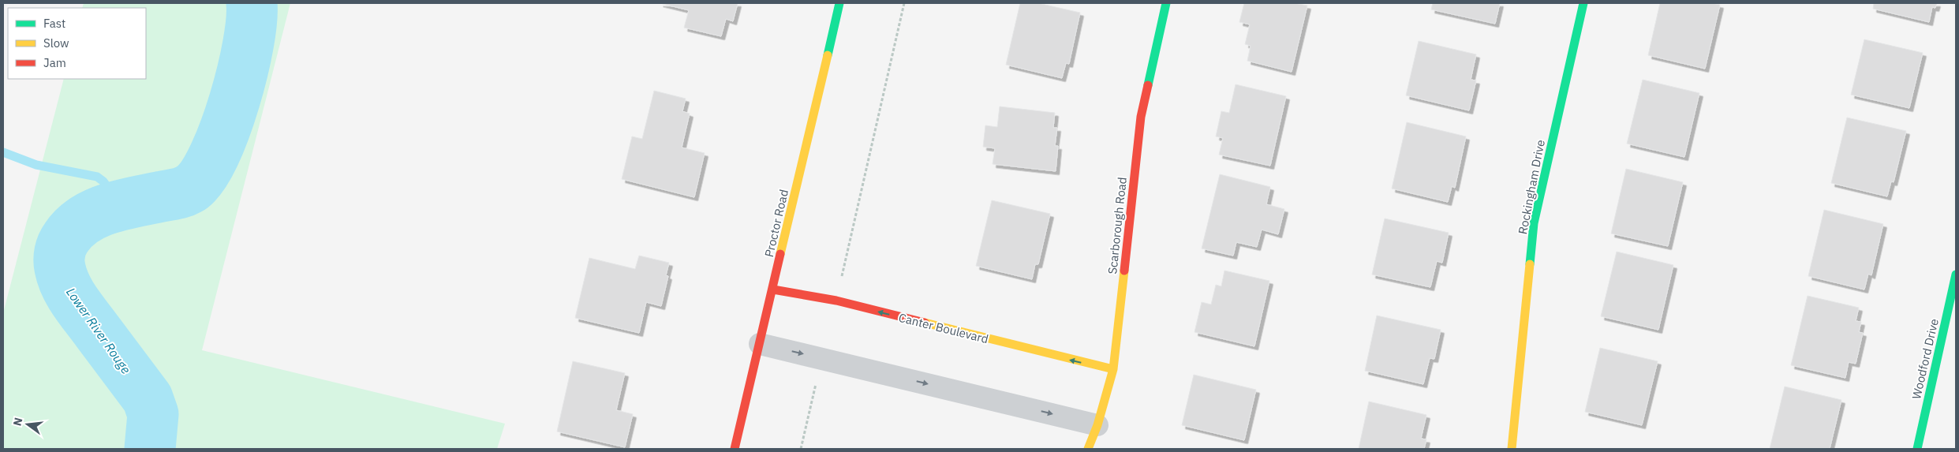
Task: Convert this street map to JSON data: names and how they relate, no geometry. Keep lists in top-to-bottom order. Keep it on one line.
{"streets":{"street":["Rockingham Drive","Proctor Road","Scarborough Road","Canter Boulevard","Woodford Drive"]},"crossings":[["Proctor Road","Canter Boulevard"],["Scarborough Road","Canter Boulevard"]],"water":["Lower River Rouge"],"legend":["Fast","Slow","Jam"],"north":"left"}
